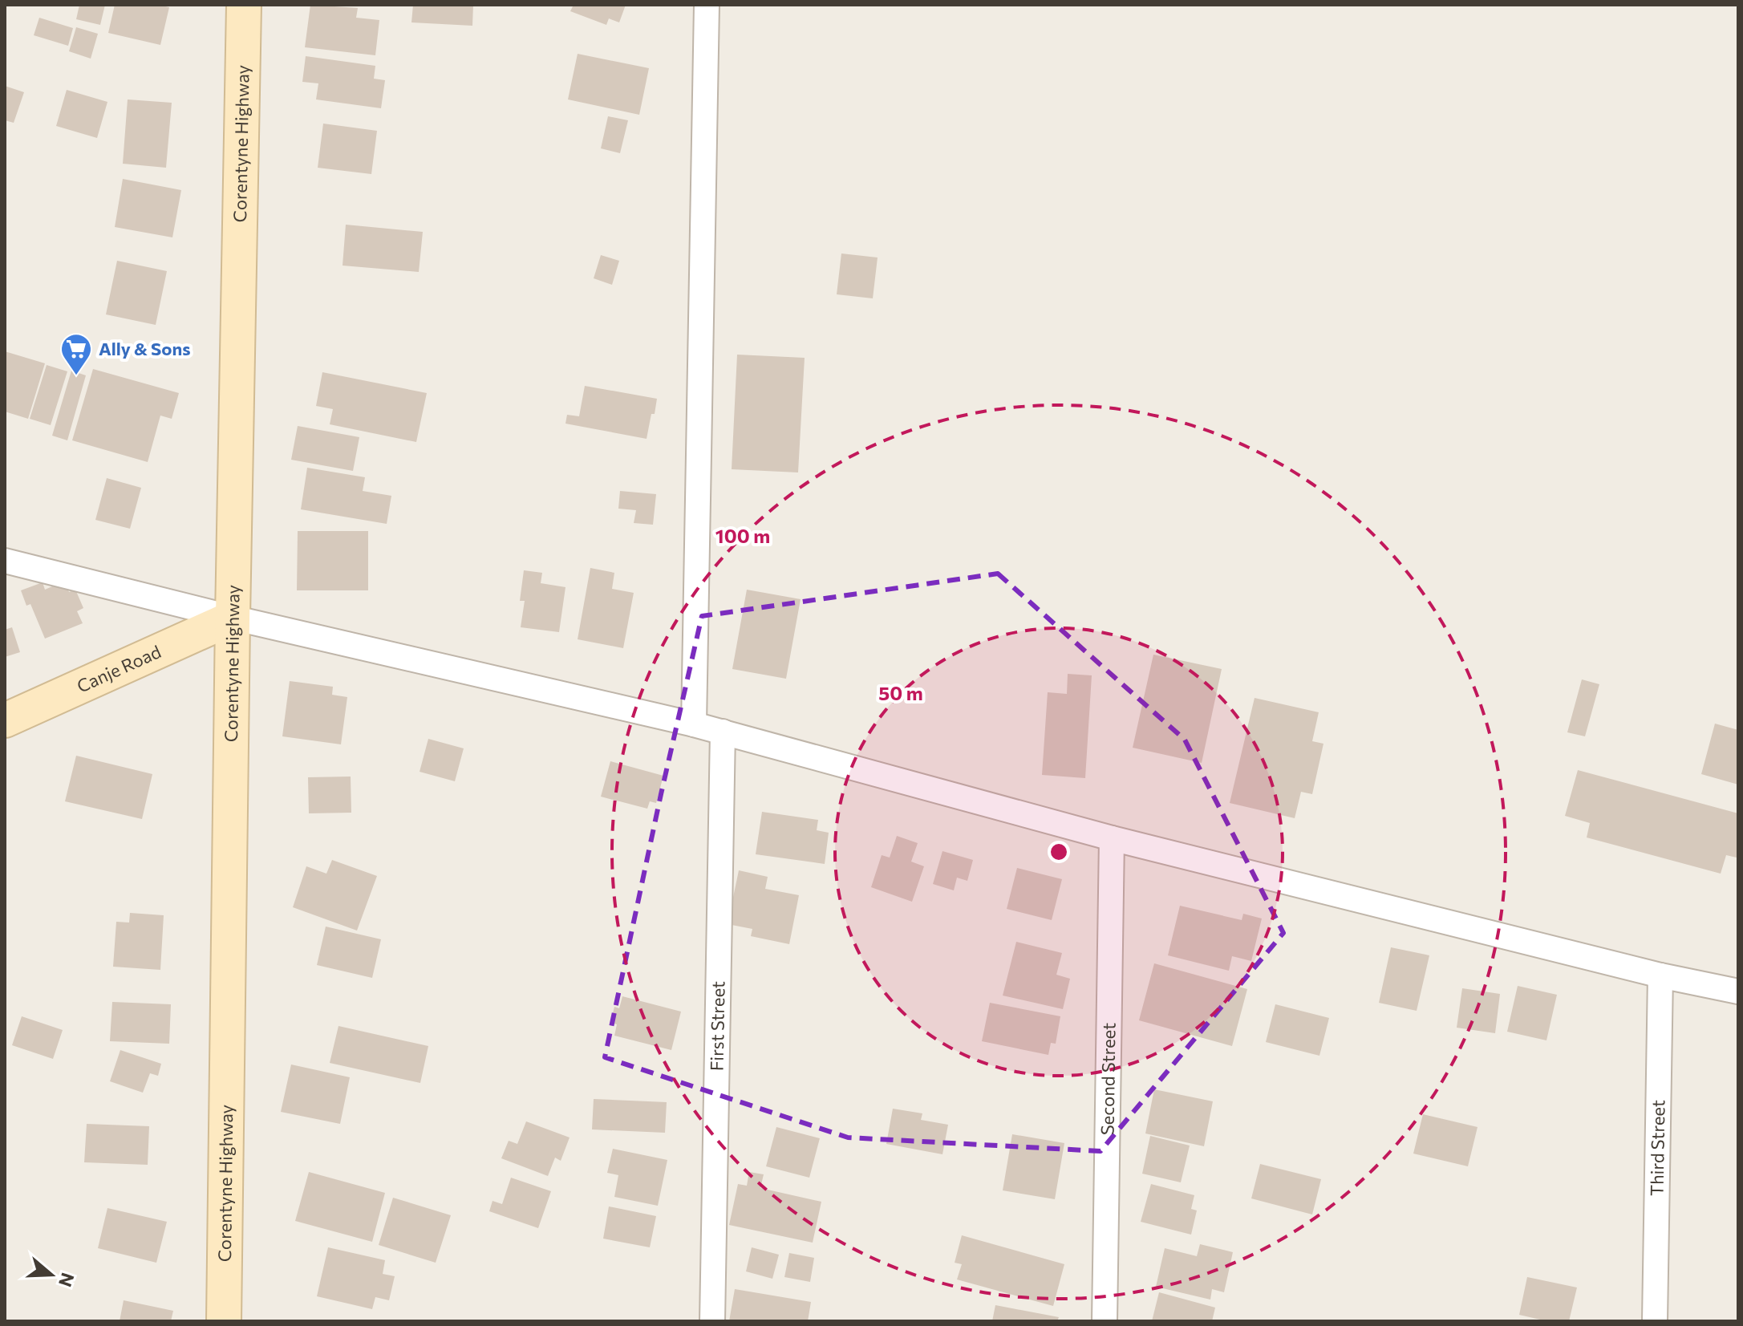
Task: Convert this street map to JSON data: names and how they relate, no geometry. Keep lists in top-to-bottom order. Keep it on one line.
{"streets":{"main road":["Corentyne Highway","Canje Road"],"street":["First Street","Second Street","Third Street"]},"crossings":[["Corentyne Highway","Canje Road"]],"places":{"supermarket":["Ally & Sons"]},"north":"right","rings":["100 m","50 m"]}
